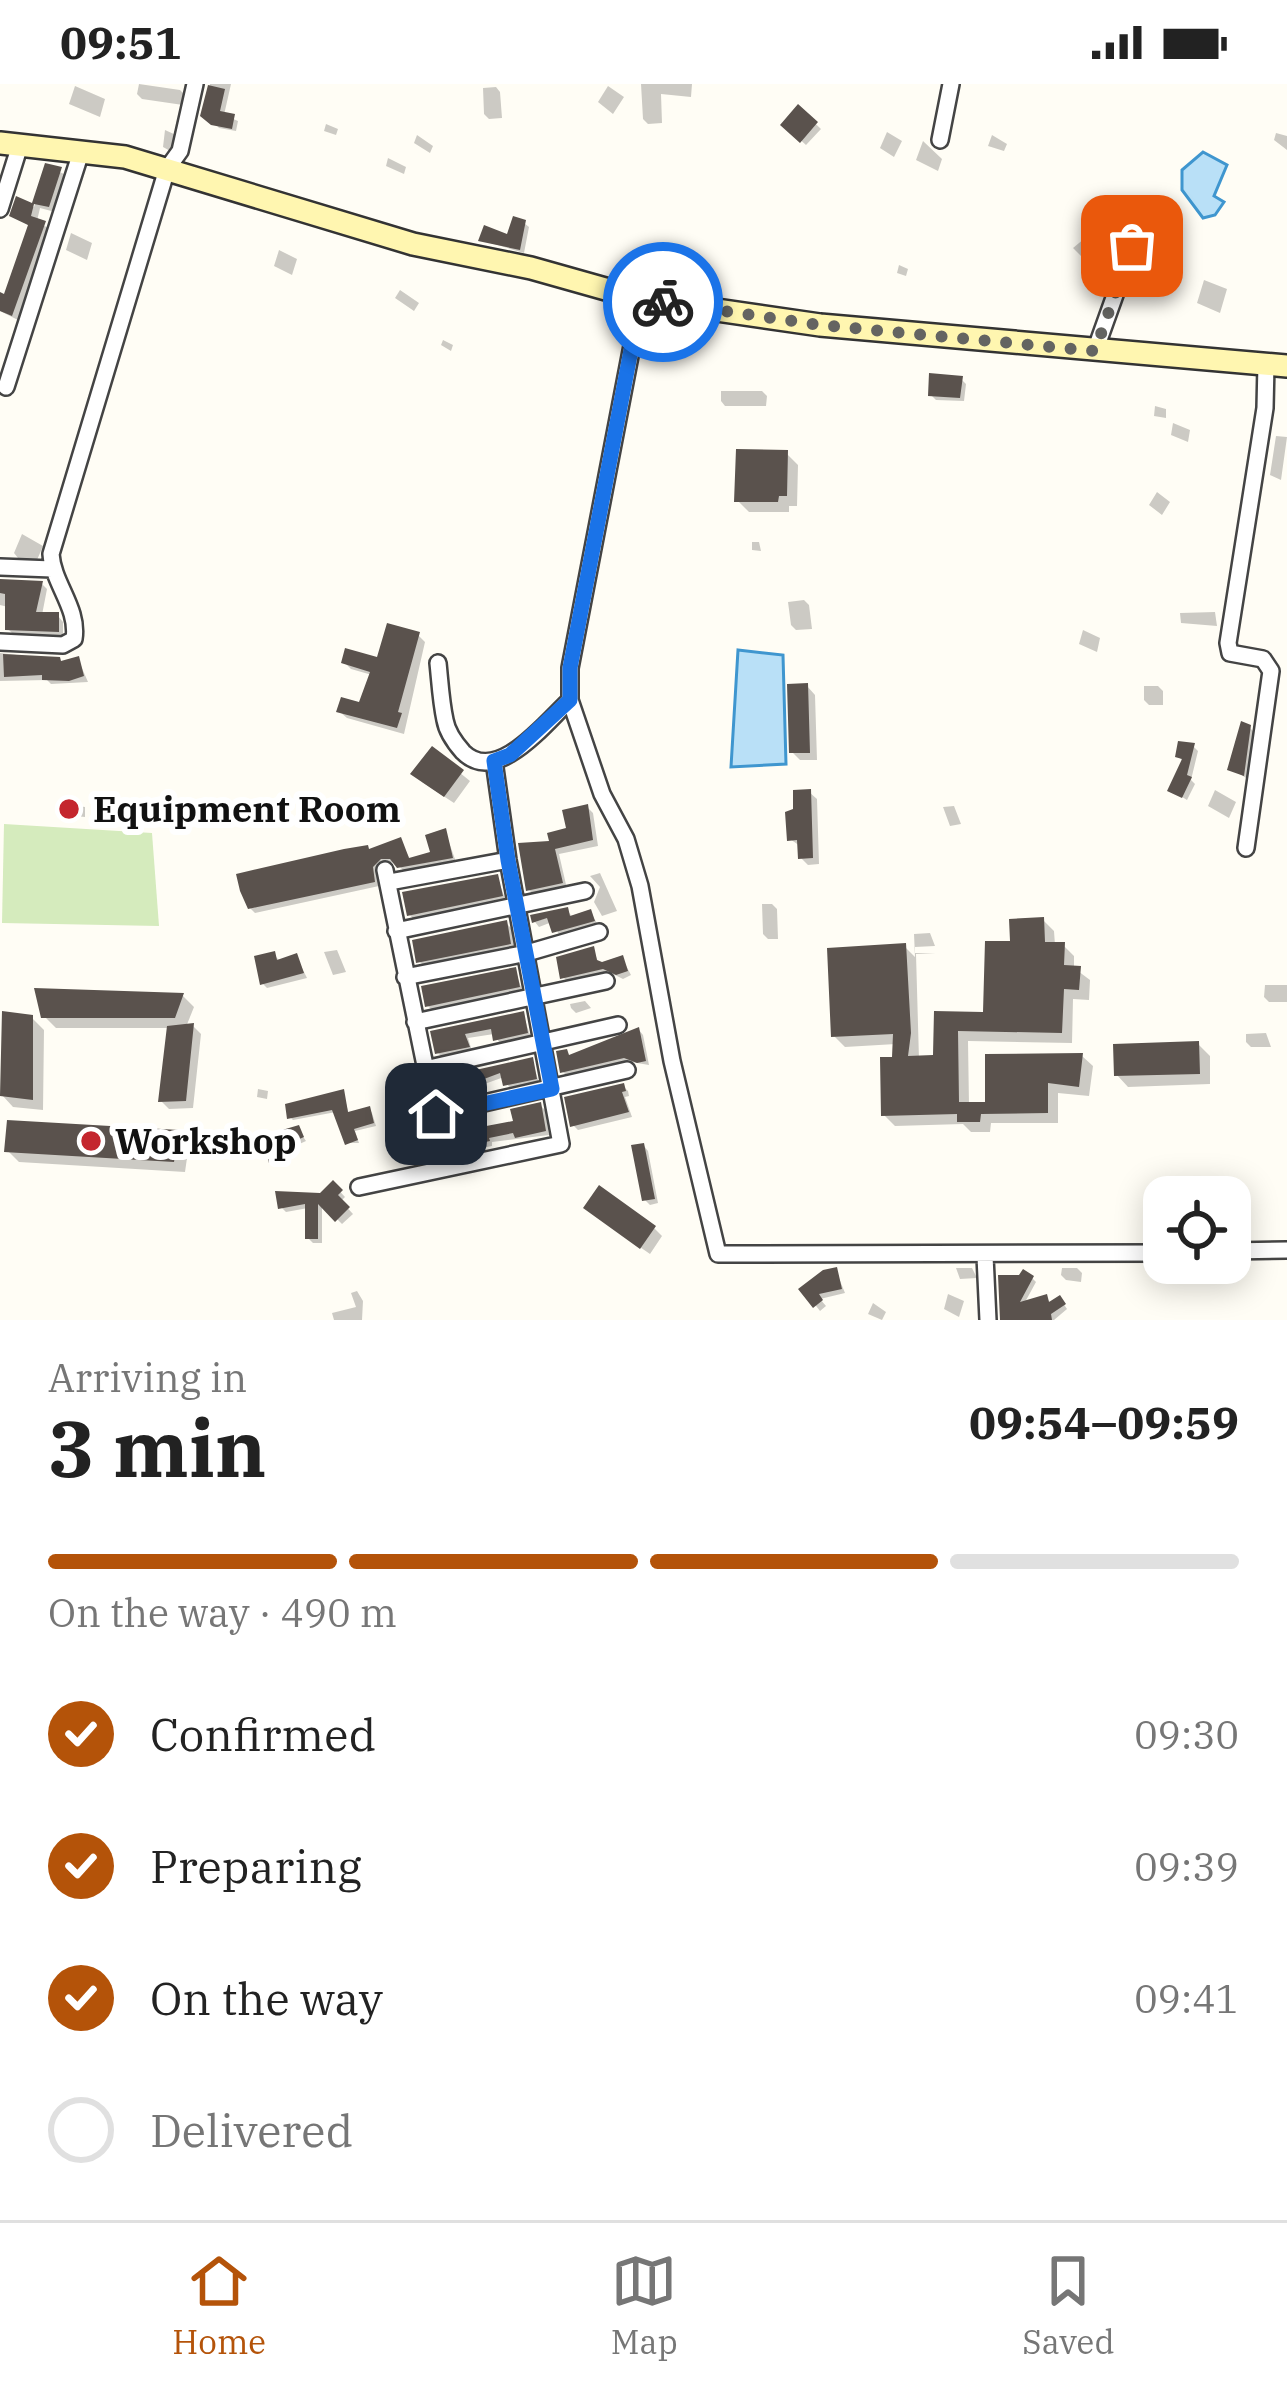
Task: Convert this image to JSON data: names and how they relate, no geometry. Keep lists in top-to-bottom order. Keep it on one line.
{"places":["Equipment Room","Workshop"],"page":{"status":"09:51","heading":["3 min","Arriving in","09:54–09:59"],"bar":"On the way · 490 m","list":[["Confirmed","09:30"],["Preparing","09:39"],["On the way","09:41"],"Delivered"],"tabs":["Home","Map","Saved"]}}
